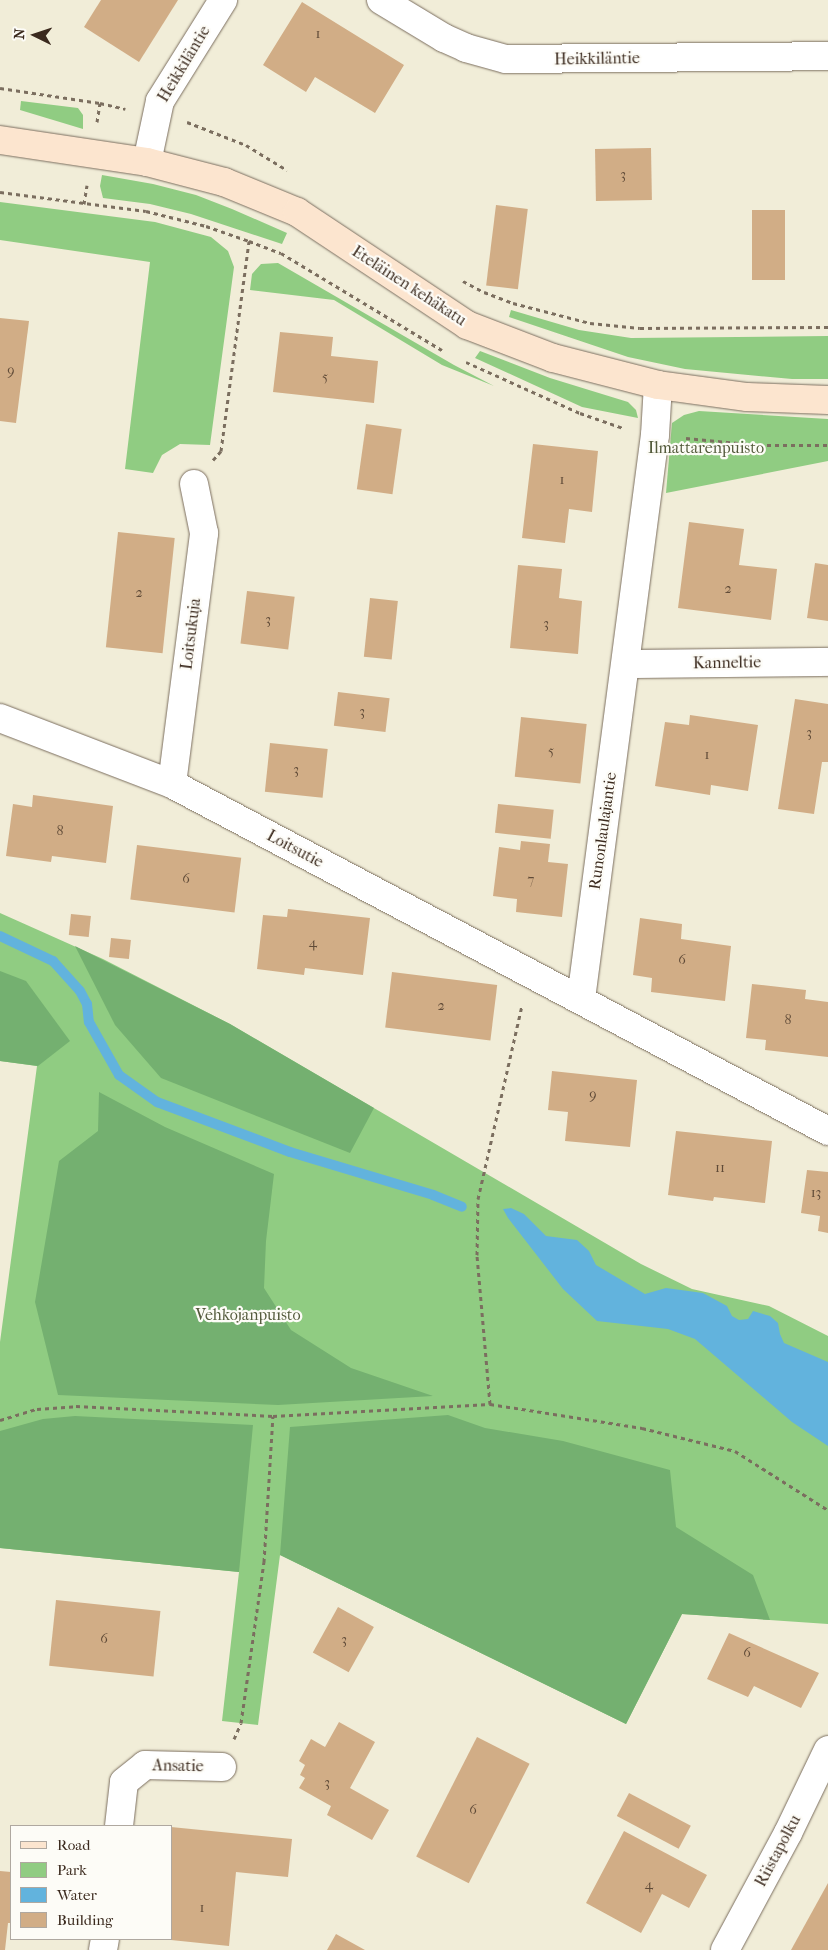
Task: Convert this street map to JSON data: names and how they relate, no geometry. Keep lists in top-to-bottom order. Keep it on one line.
{"streets":{"street":["Heikkiläntie","Eteläinen kehäkatu","Loitsukuja","Kanneltie","Runonlaulajantie","Loitsutie","Ansatie","Riistapolku"]},"crossings":[["Heikkiläntie","Eteläinen kehäkatu"],["Eteläinen kehäkatu","Runonlaulajantie"],["Loitsukuja","Loitsutie"],["Kanneltie","Runonlaulajantie"],["Runonlaulajantie","Loitsutie"]],"parks":["Ilmattarenpuisto","Vehkojanpuisto"],"house_numbers":["1","3","9","5","1","2","2","3","3","3","3","5","1","3","8","6","7","4","6","2","8","9","11","13","6","3","6","3","6","4","1"],"legend":["Road","Park","Water","Building"],"north":"left"}
